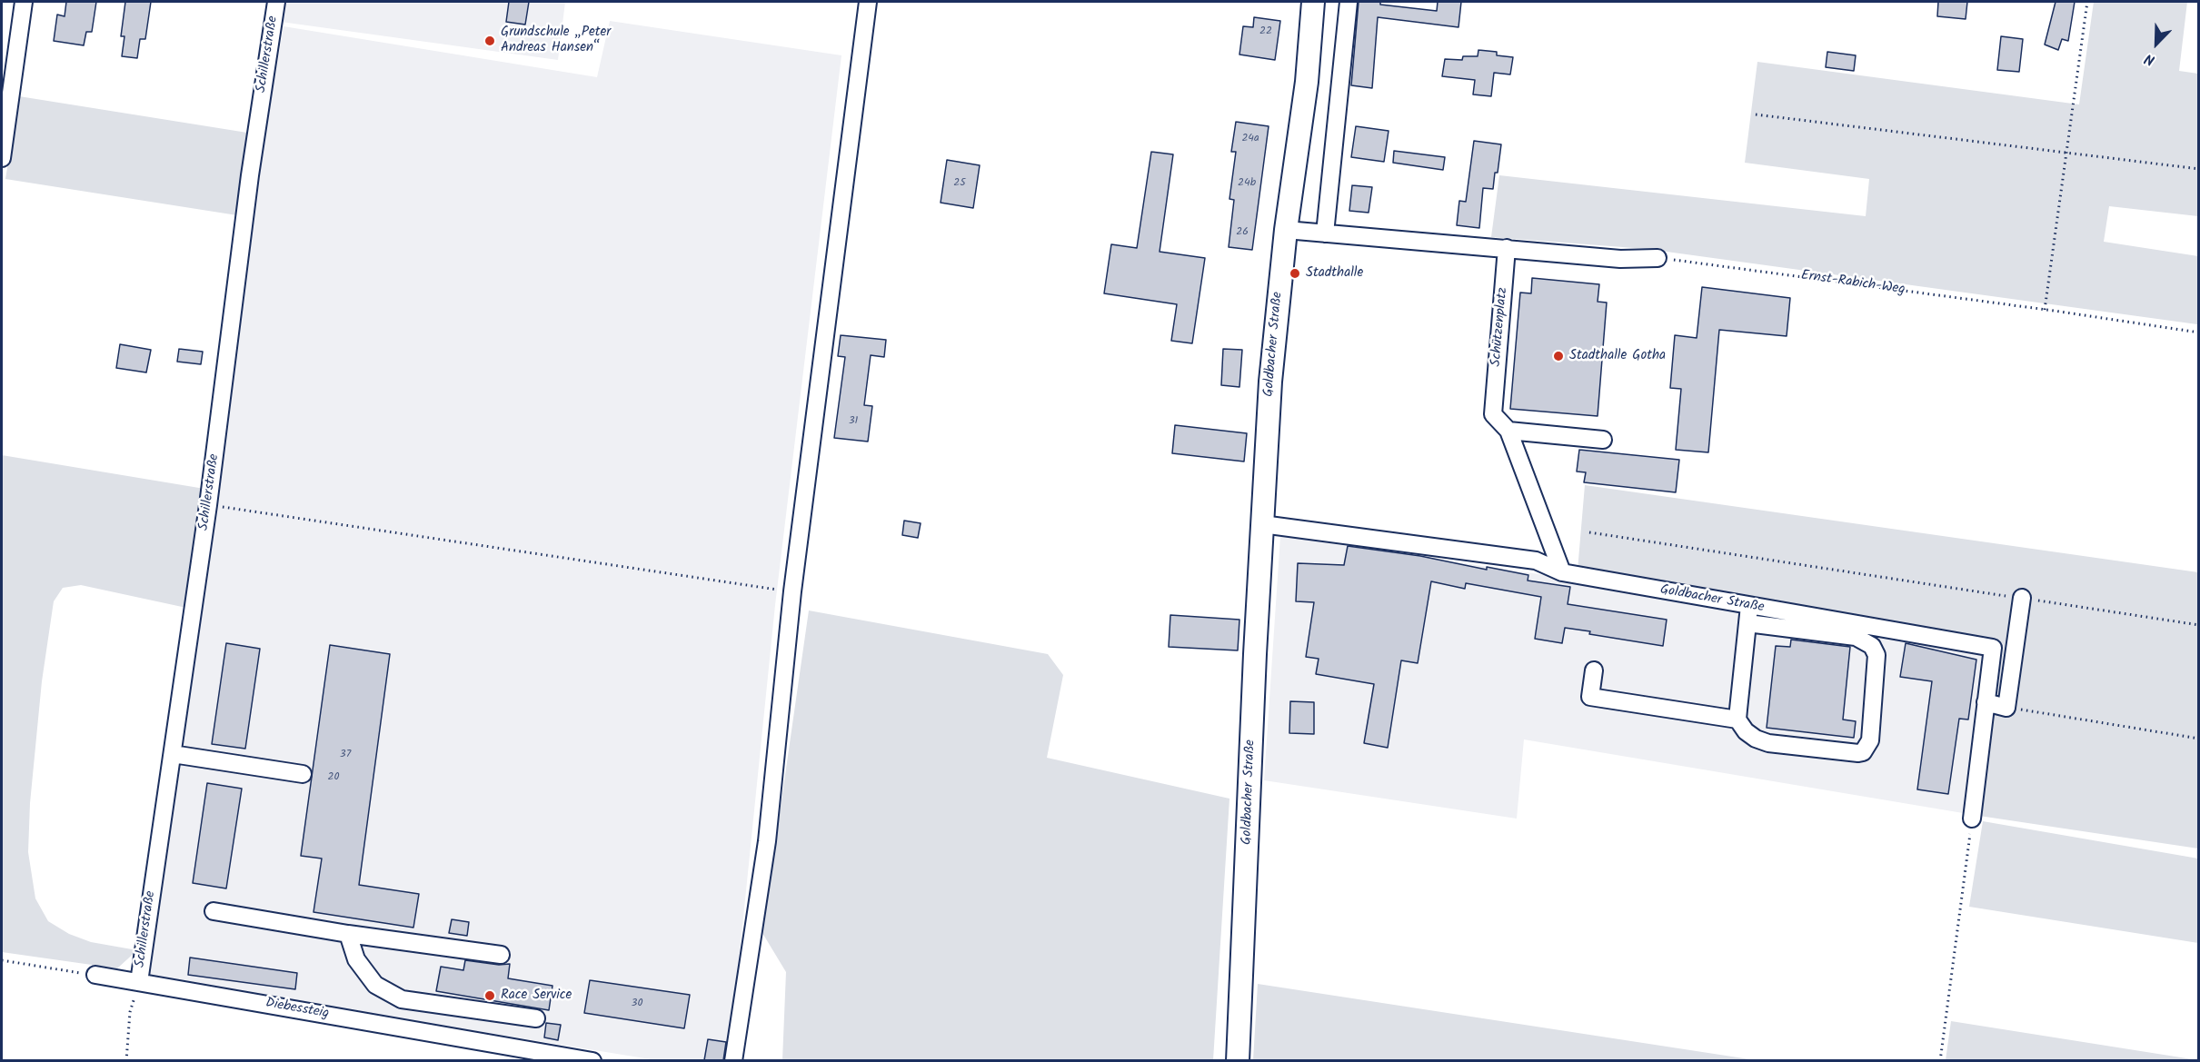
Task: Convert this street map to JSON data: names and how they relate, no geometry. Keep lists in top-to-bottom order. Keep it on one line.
{"streets":{"main road":["Goldbacher Straße"],"street":["Schillerstraße","Schützenplatz","Diebessteig"],"path":["Ernst-Rabich-Weg"]},"crossings":[["Schillerstraße","Diebessteig"],["Schützenplatz","Goldbacher Straße"]],"places":["Grundschule „Peter Andreas Hansen“","Stadthalle","Stadthalle Gotha","Race Service"],"house_numbers":["22","24a","25","24b","26","31","37","20","30"],"north":"bottom left"}
